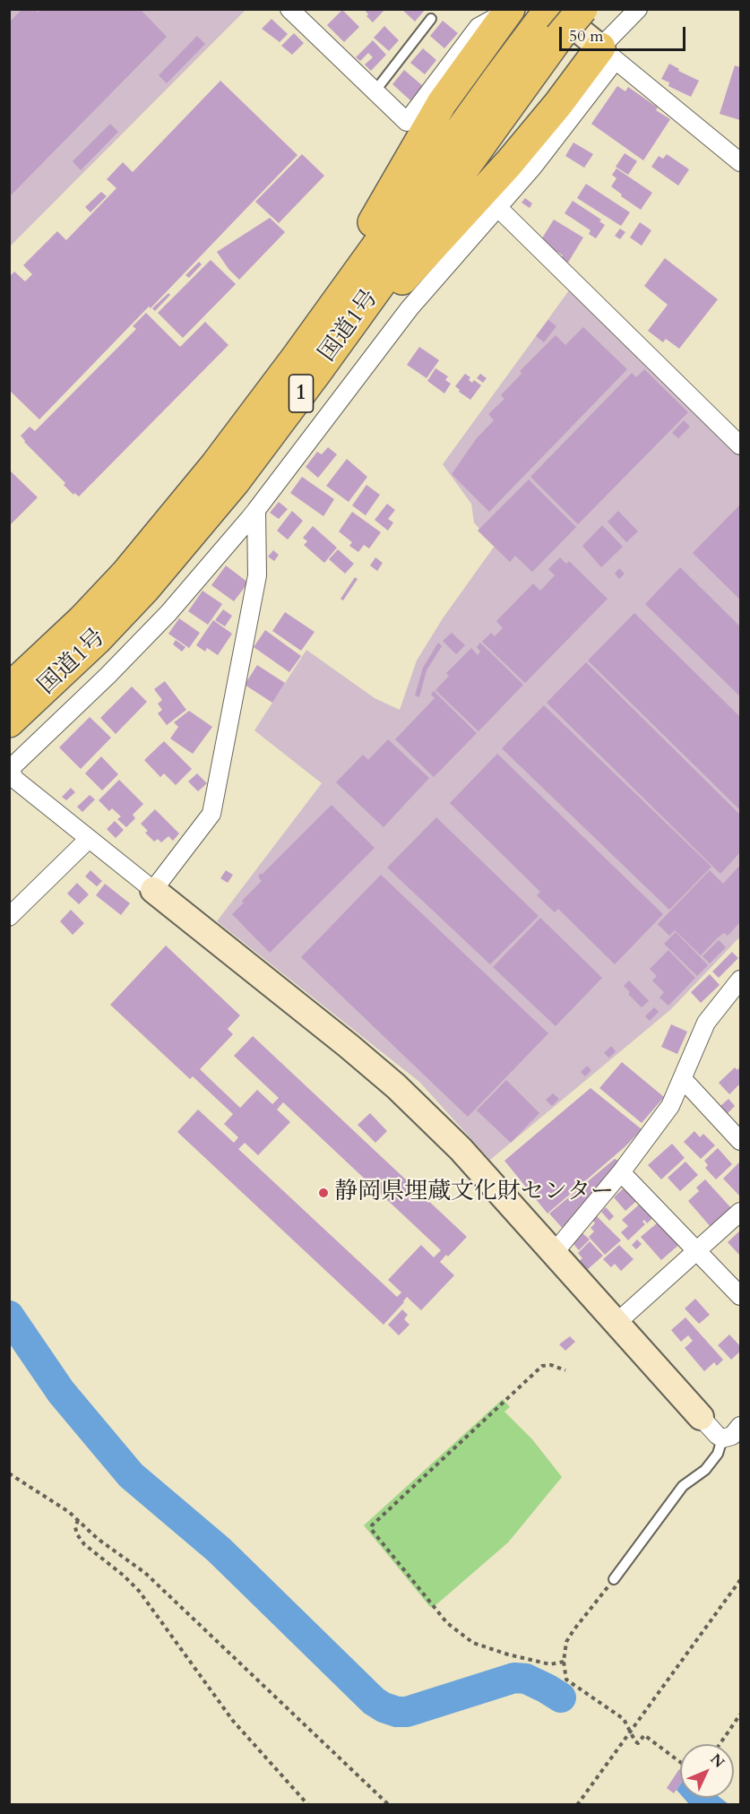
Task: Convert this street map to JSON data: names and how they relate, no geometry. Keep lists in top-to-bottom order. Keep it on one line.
{"streets":{"highway":["国道1号","1"]},"crossings":[["国道1号","1"]],"places":["静岡県埋蔵文化財センター"],"scale_bar":"50 m","north":"top right"}
